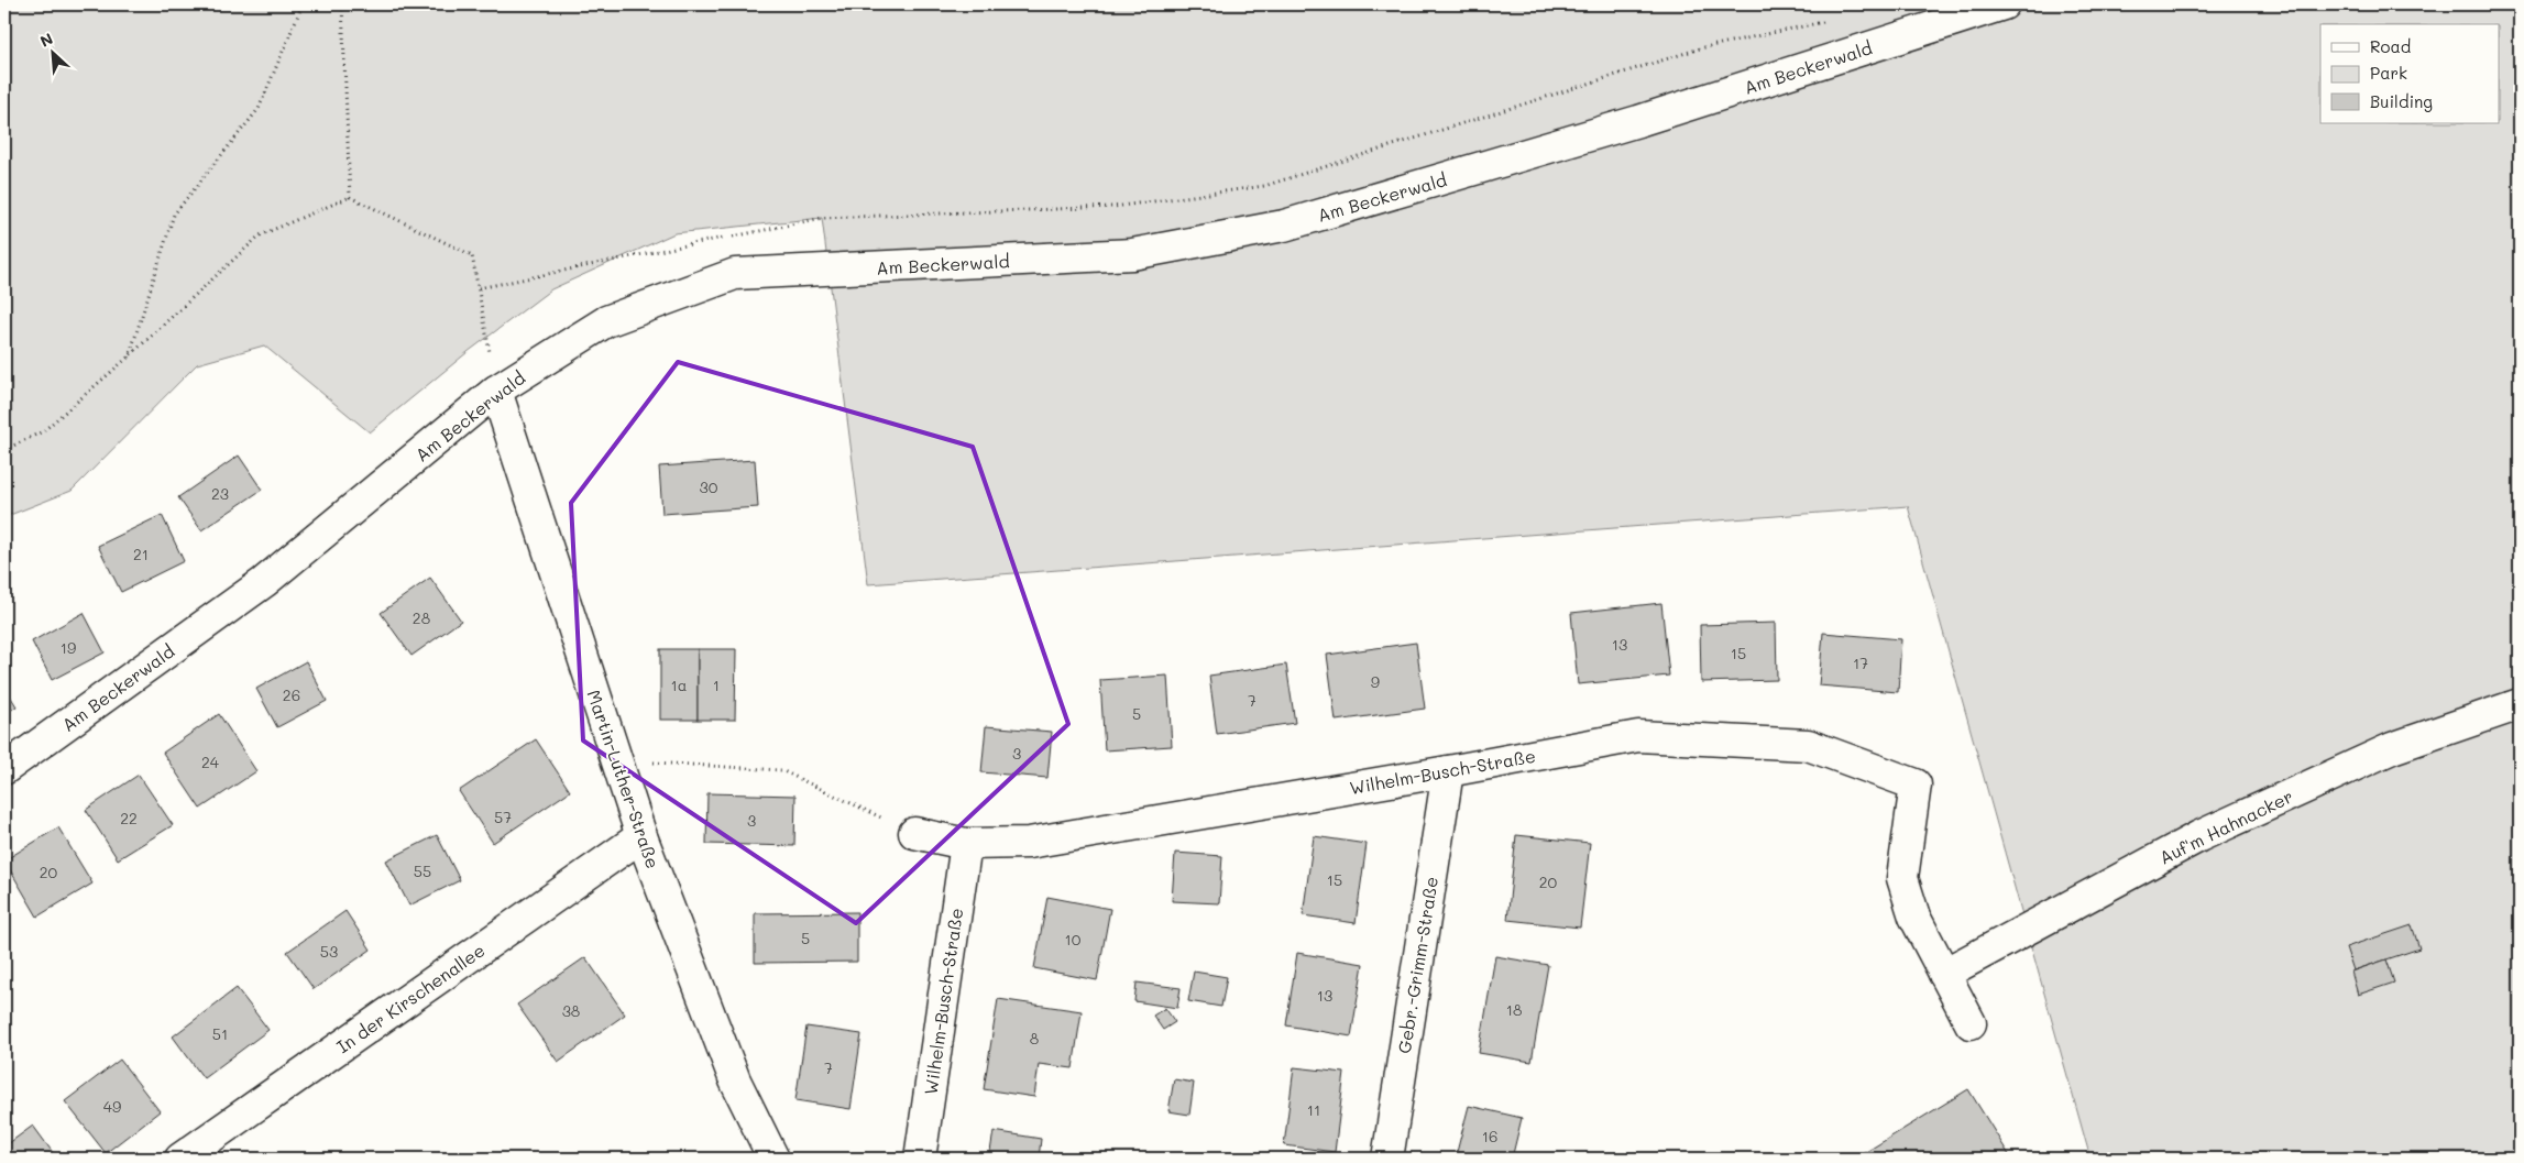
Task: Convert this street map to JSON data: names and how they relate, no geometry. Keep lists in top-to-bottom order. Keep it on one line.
{"streets":{"street":["Am Beckerwald","Wilhelm-Busch-Straße","Martin-Luther-Straße","Auf'm Hahnacker","Gebr.-Grimm-Straße","In der Kirschenallee"]},"crossings":[["Am Beckerwald","Martin-Luther-Straße"],["Wilhelm-Busch-Straße","Auf'm Hahnacker"],["Wilhelm-Busch-Straße","Gebr.-Grimm-Straße"],["Martin-Luther-Straße","In der Kirschenallee"]],"house_numbers":["30","23","21","28","13","19","15","17","9","1a","1","26","7","5","3","24","57","22","3","55","20","15","20","5","10","53","13","18","38","51","8","7","49","11","16"],"legend":["Road","Park","Building"],"north":"top left"}
